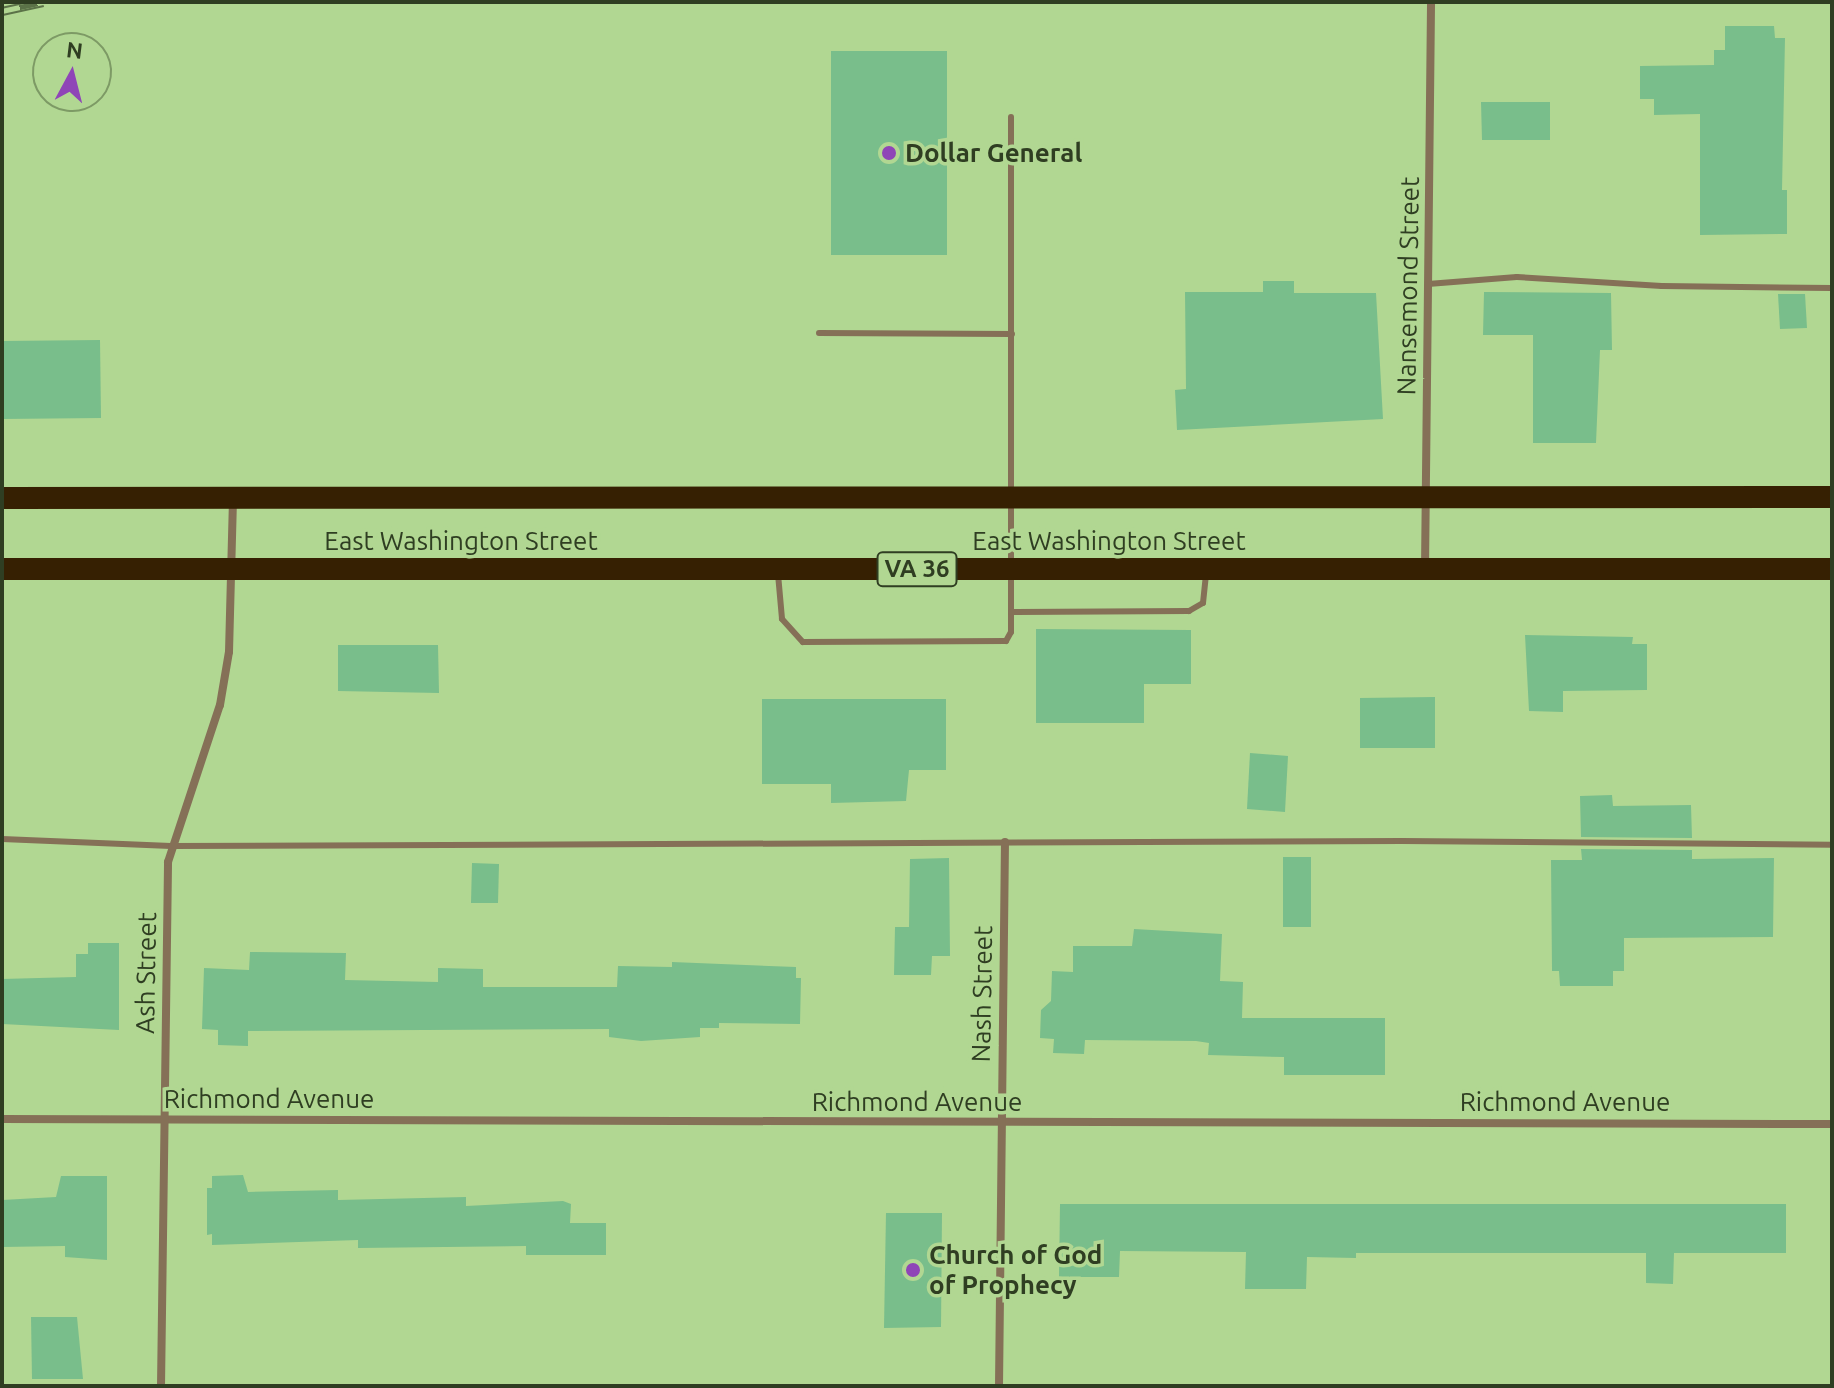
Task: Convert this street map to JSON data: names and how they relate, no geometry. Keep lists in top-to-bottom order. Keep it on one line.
{"streets":{"highway":["East Washington Street","VA 36"],"street":["Nansemond Street","Ash Street","Nash Street","Richmond Avenue"]},"crossings":[["Nansemond Street","East Washington Street"],["East Washington Street","Ash Street"],["Ash Street","Richmond Avenue"],["Nash Street","Richmond Avenue"]],"places":["Dollar General","Church of God of Prophecy"],"north":"top"}
